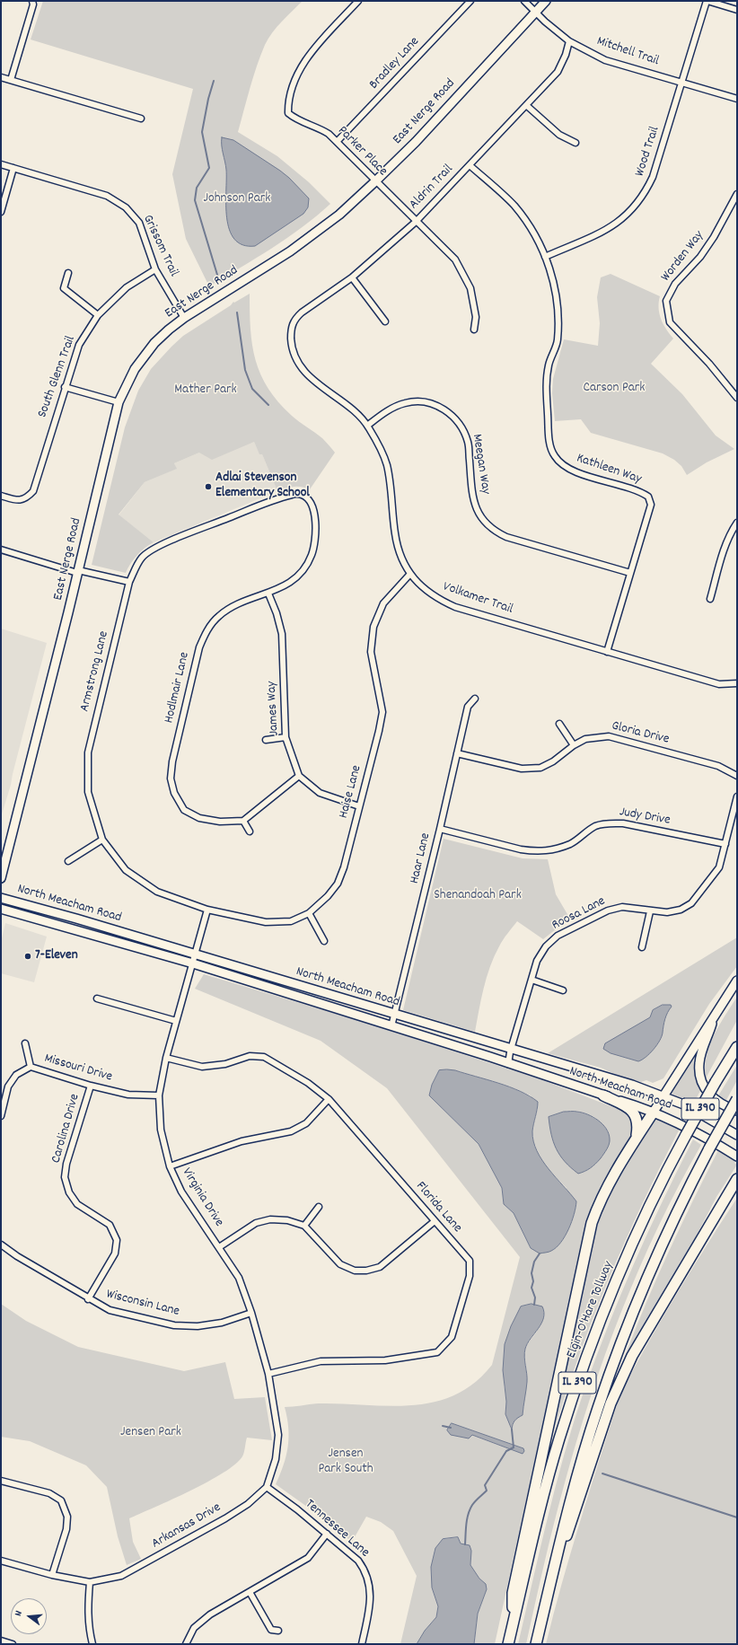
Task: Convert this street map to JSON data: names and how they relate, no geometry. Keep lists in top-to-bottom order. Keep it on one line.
{"streets":{"highway":["IL 390","Elgin-O'Hare Tollway"],"main road":["East Nerge Road","North Meacham Road"],"street":["Mitchell Trail","Bradley Lane","Parker Place","Wood Trail","Aldrin Trail","Grissom Trail","Worden Way","South Glenn Trail","Meegan Way","Kathleen Way","Volkamer Trail","Armstrong Lane","Hodlmair Lane","James Way","Gloria Drive","Haise Lane","Judy Drive","Haar Lane","Roosa Lane","Missouri Drive","Carolina Drive","Virginia Drive","Florida Lane","Wisconsin Lane","Arkansas Drive","Tennessee Lane"]},"crossings":[["Mitchell Trail","East Nerge Road"],["Mitchell Trail","Wood Trail"],["Mitchell Trail","Aldrin Trail"],["Bradley Lane","Parker Place"],["East Nerge Road","Parker Place"],["East Nerge Road","Grissom Trail"],["Parker Place","Aldrin Trail"],["Wood Trail","Kathleen Way"],["Aldrin Trail","Kathleen Way"],["Aldrin Trail","Volkamer Trail"],["Grissom Trail","South Glenn Trail"],["Meegan Way","Kathleen Way"],["Meegan Way","Volkamer Trail"],["Kathleen Way","Volkamer Trail"],["Volkamer Trail","Haise Lane"],["Armstrong Lane","Hodlmair Lane"],["Armstrong Lane","Haise Lane"],["Armstrong Lane","Virginia Drive"],["Hodlmair Lane","James Way"],["Gloria Drive","Haar Lane"],["Haise Lane","Virginia Drive"],["Judy Drive","Haar Lane"],["Judy Drive","Roosa Lane"],["Haar Lane","North Meacham Road"],["North Meacham Road","Roosa Lane"],["North Meacham Road","Virginia Drive"],["Missouri Drive","Carolina Drive"],["Missouri Drive","Virginia Drive"],["Carolina Drive","Wisconsin Lane"],["Virginia Drive","Florida Lane"],["Virginia Drive","Wisconsin Lane"],["Virginia Drive","Arkansas Drive"],["Florida Lane","Arkansas Drive"],["Arkansas Drive","Tennessee Lane"]],"parks":["Johnson Park","Carson Park","Mather Park","Shenandoah Park","Jensen Park","Jensen Park South"],"places":["Adlai Stevenson Elementary School","7-Eleven"],"north":"left"}
